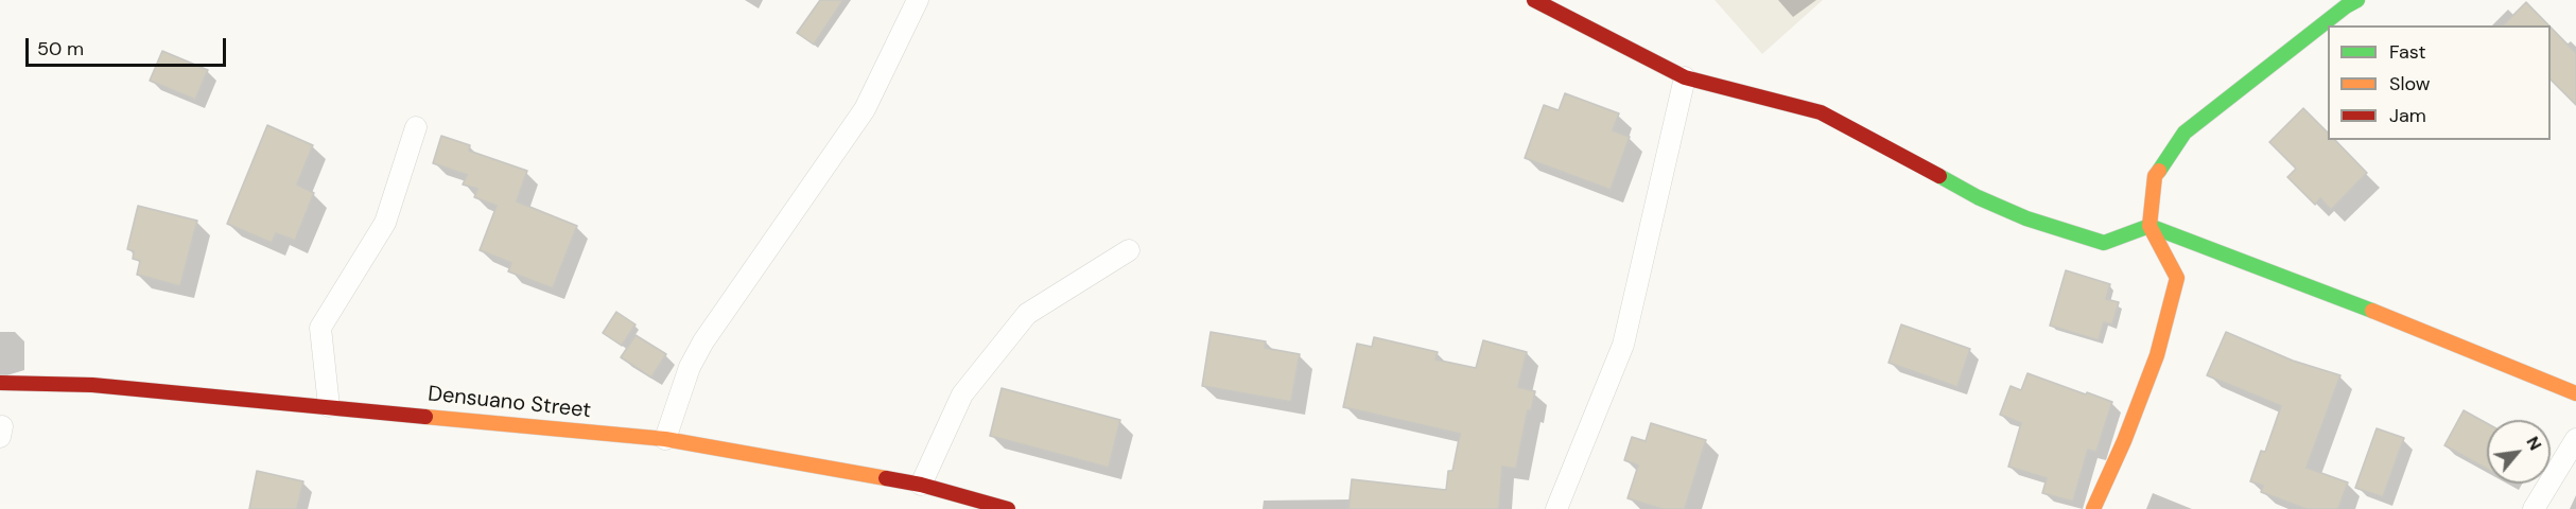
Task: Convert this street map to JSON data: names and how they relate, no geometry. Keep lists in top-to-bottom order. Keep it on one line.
{"streets":{"street":["Densuano Street"]},"legend":["Fast","Slow","Jam"],"scale_bar":"50 m","north":"top right"}
